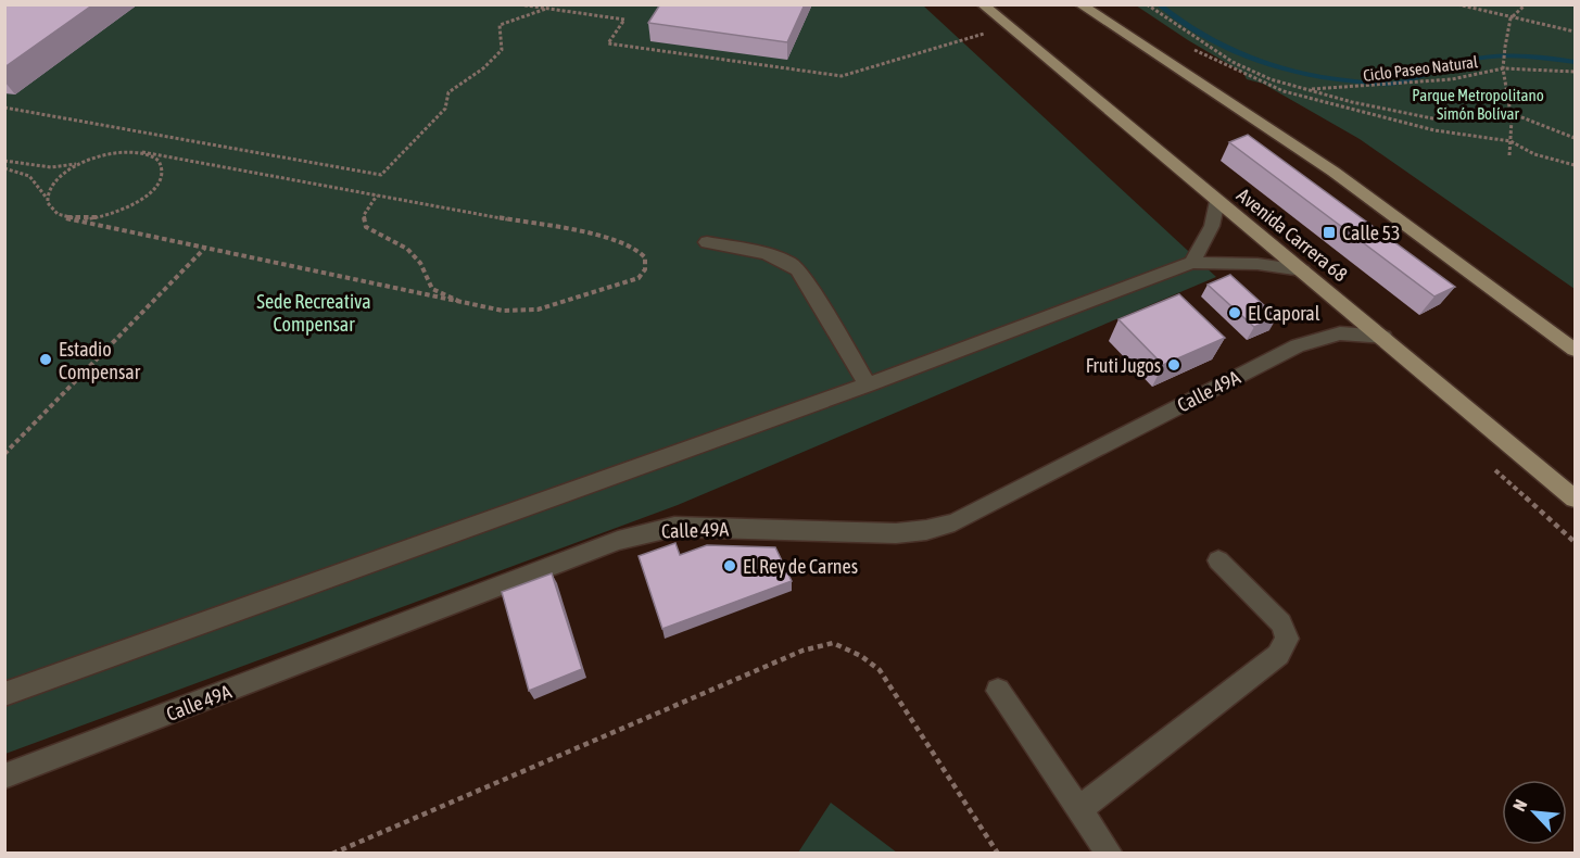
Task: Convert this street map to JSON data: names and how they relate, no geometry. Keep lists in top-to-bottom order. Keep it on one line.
{"streets":{"main road":["Avenida Carrera 68"],"street":["Calle 49A"],"path":["Ciclo Paseo Natural"]},"crossings":[["Avenida Carrera 68","Calle 49A"]],"parks":["Parque Metropolitano Simón Bolívar","Sede Recreativa Compensar"],"places":{"transit":["Calle 53"],"other":["El Caporal","Estadio Compensar","Fruti Jugos","El Rey de Carnes"]},"north":"top left"}
